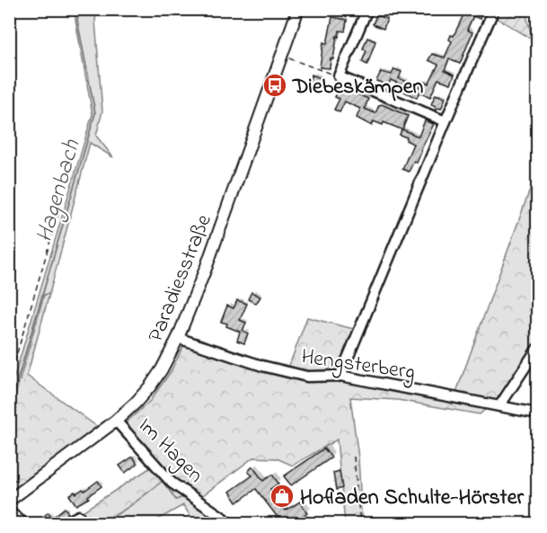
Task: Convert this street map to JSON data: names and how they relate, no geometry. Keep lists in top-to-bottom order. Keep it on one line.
{"streets":{"main road":["Paradiesstraße"],"street":["Hengsterberg","Im Hagen"]},"crossings":[["Paradiesstraße","Hengsterberg"],["Paradiesstraße","Im Hagen"]],"water":["Hagenbach"],"places":{"bus stop":["Diebeskämpen"],"shop":["Hofladen Schulte-Hörster"]}}
